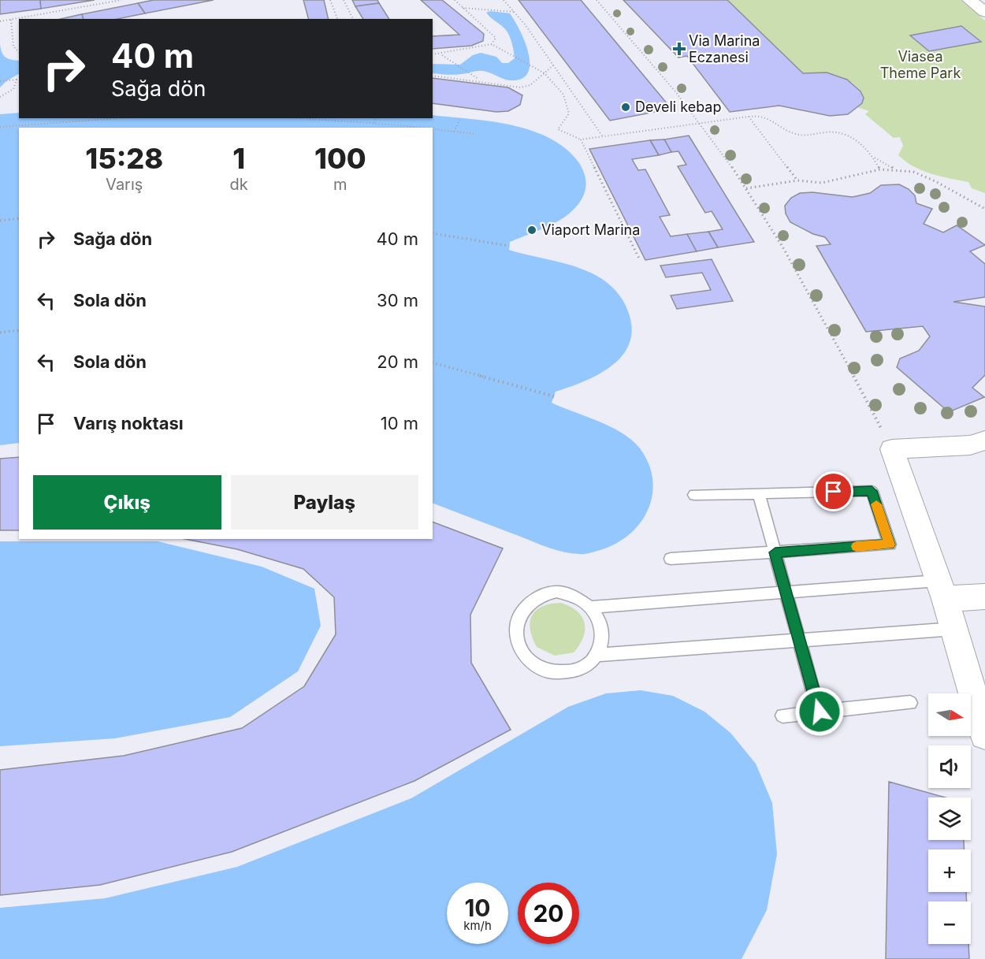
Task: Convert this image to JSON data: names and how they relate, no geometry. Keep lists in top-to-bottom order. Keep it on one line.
{"parks":["Viasea Theme Park"],"places":{"health":["Via Marina Eczanesi"],"other":["Develi kebap","Viaport Marina"]},"north":"right","page":{"turn":["40 m","Sağa dön"],"eta":["15:28","Varış","1","dk","100","m"],"list":[{"name":"Sağa dön","value":"40 m"},{"name":"Sola dön","value":"30 m"},{"name":"Sola dön","value":"20 m"},{"name":"Varış noktası","value":"10 m"}],"buttons":["Çıkış","Paylaş"],"map_buttons":["+","−"],"speed":"10 km/h","limit":"20"}}
